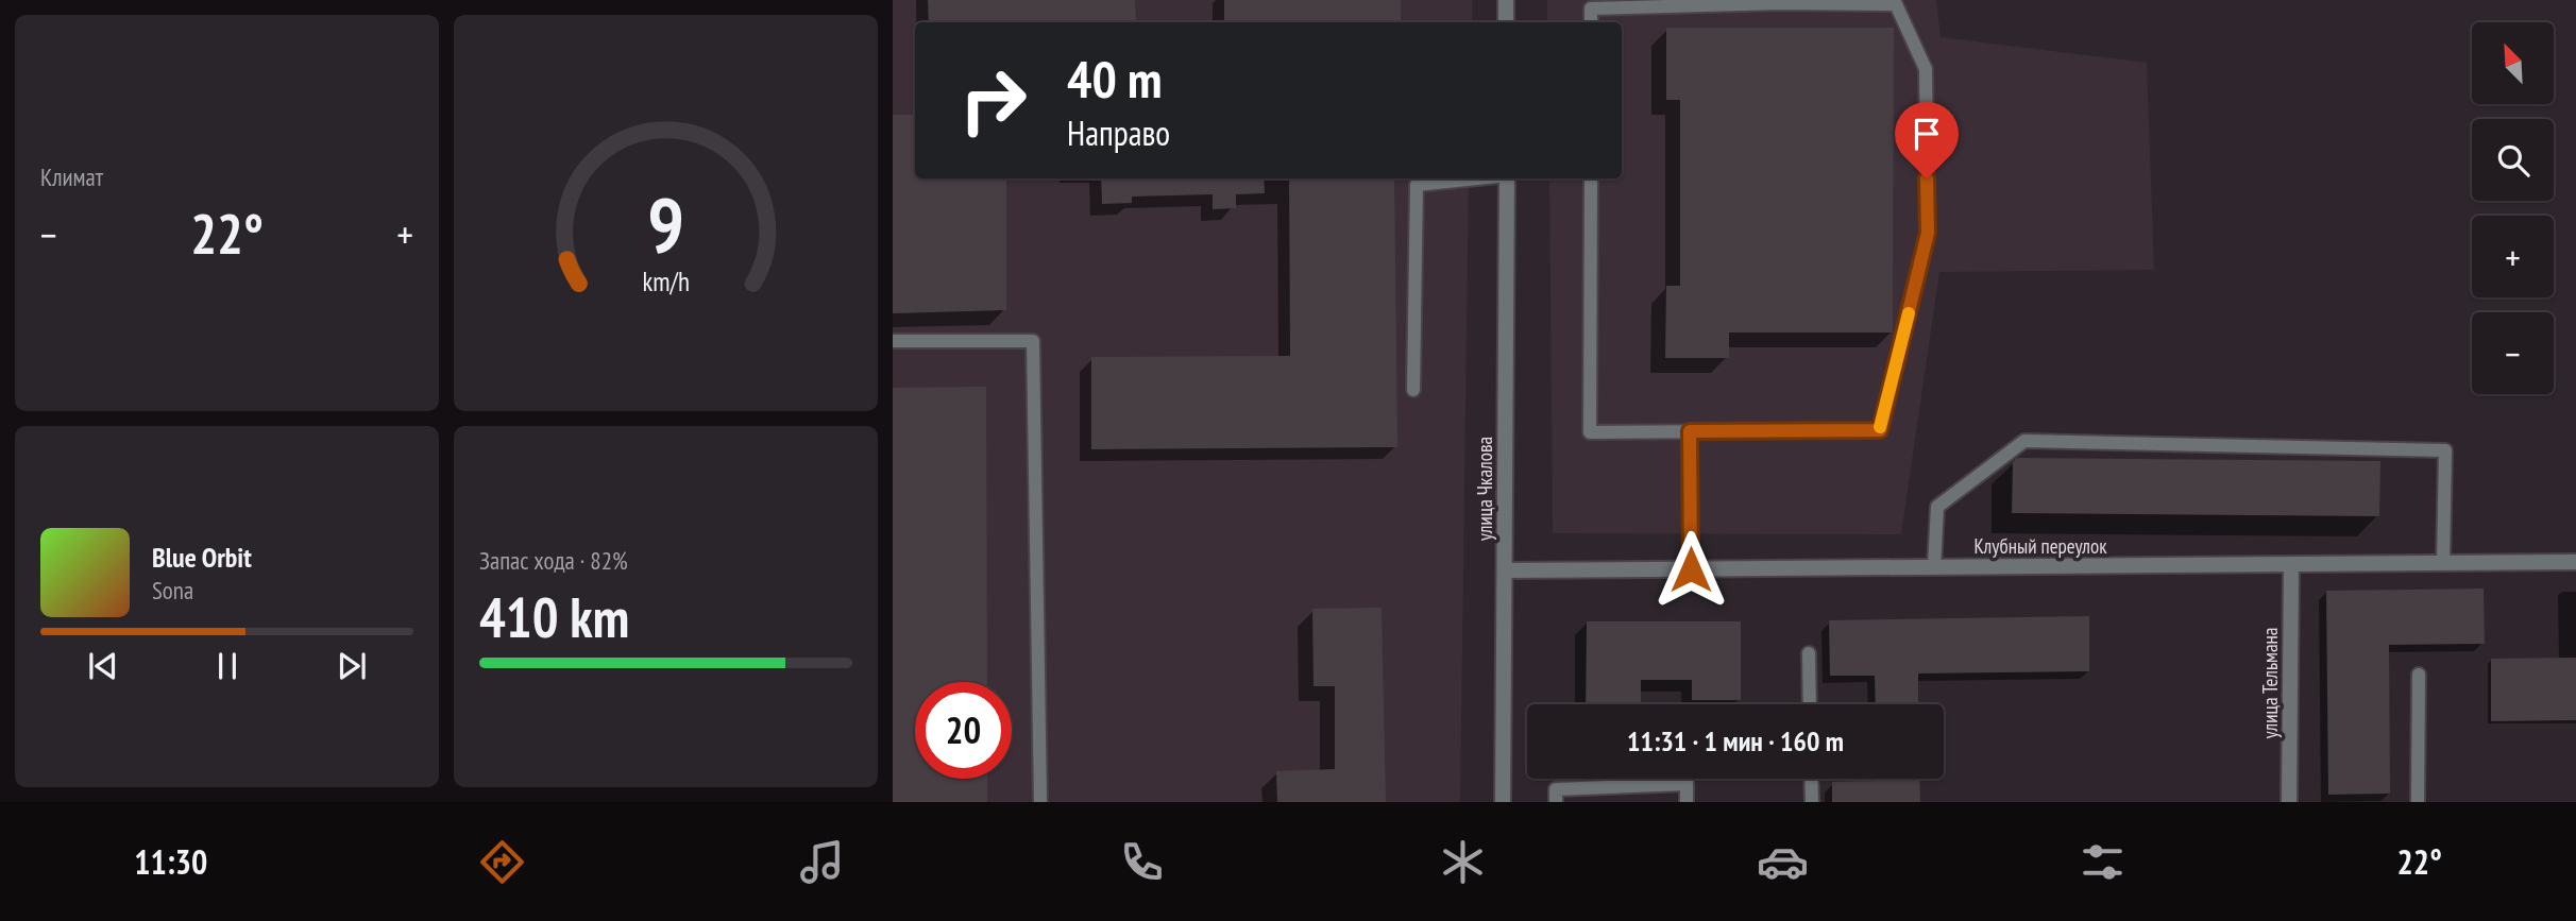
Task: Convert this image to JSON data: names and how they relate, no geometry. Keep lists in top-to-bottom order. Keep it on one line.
{"streets":{"street":["улица Чкалова","Клубный переулок","улица Тельмана"]},"crossings":[["улица Чкалова","Клубный переулок"],["Клубный переулок","улица Тельмана"]],"north":"top left","page":{"tile":["Климат",["Запас хода · 82%","410 km"]],"map_buttons":["+","−"],"turn":["40 m","Направо"],"heat":["−","22°","+"],"song":["Blue Orbit","Sona"],"limit":"20","trip":"11:31 · 1 мин · 160 m","tabs":["11:30","22°"],"gauge":["9","km/h"]}}
